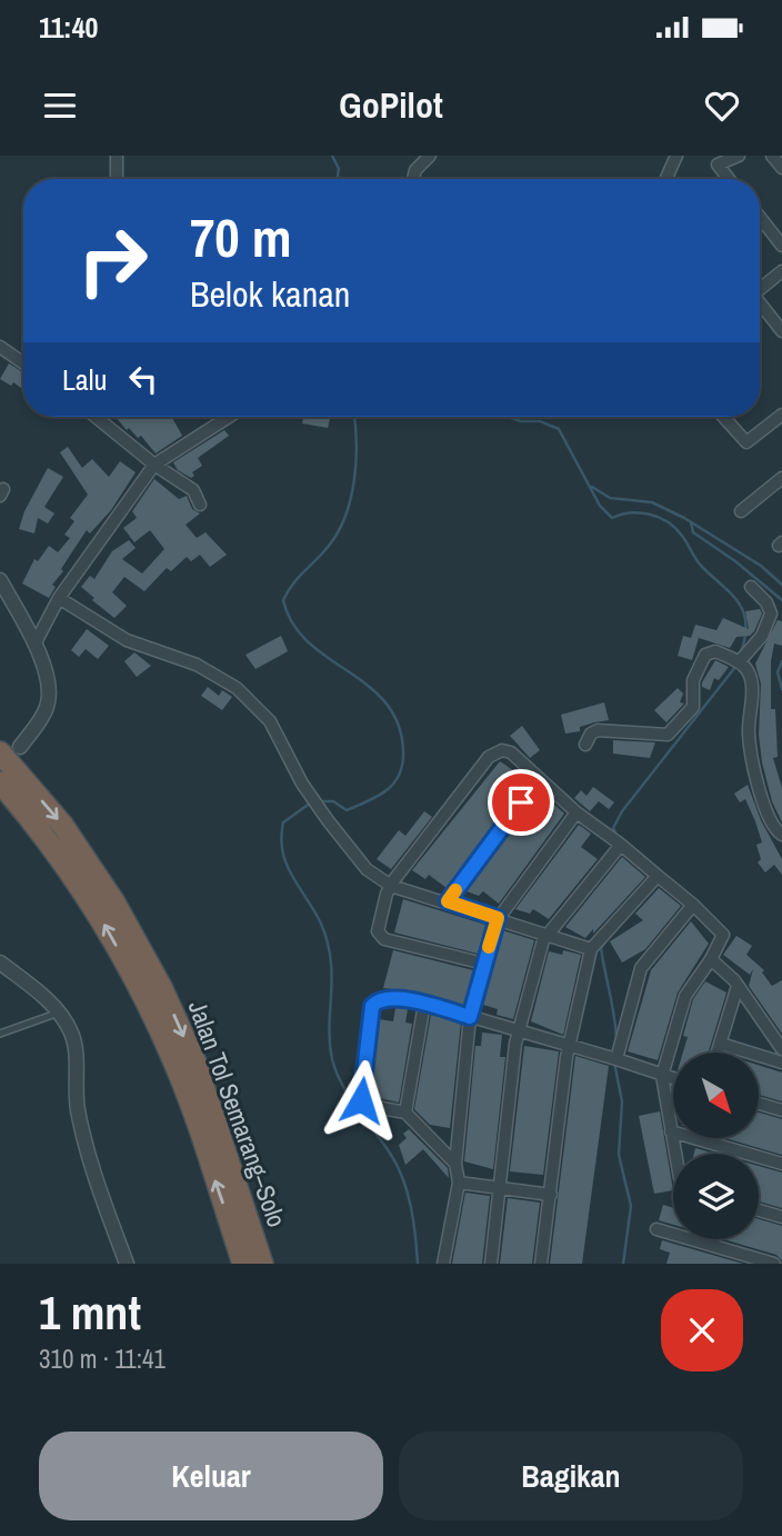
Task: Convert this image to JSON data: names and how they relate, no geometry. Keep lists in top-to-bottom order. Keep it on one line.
{"streets":{"highway":["Jalan Tol Semarang–Solo"]},"north":"bottom right","page":{"status":"11:40","header":"GoPilot","turn":["70 m","Belok kanan"],"then":"Lalu","heading":["1 mnt","310 m · 11:41"],"buttons":["Keluar","Bagikan"]}}
